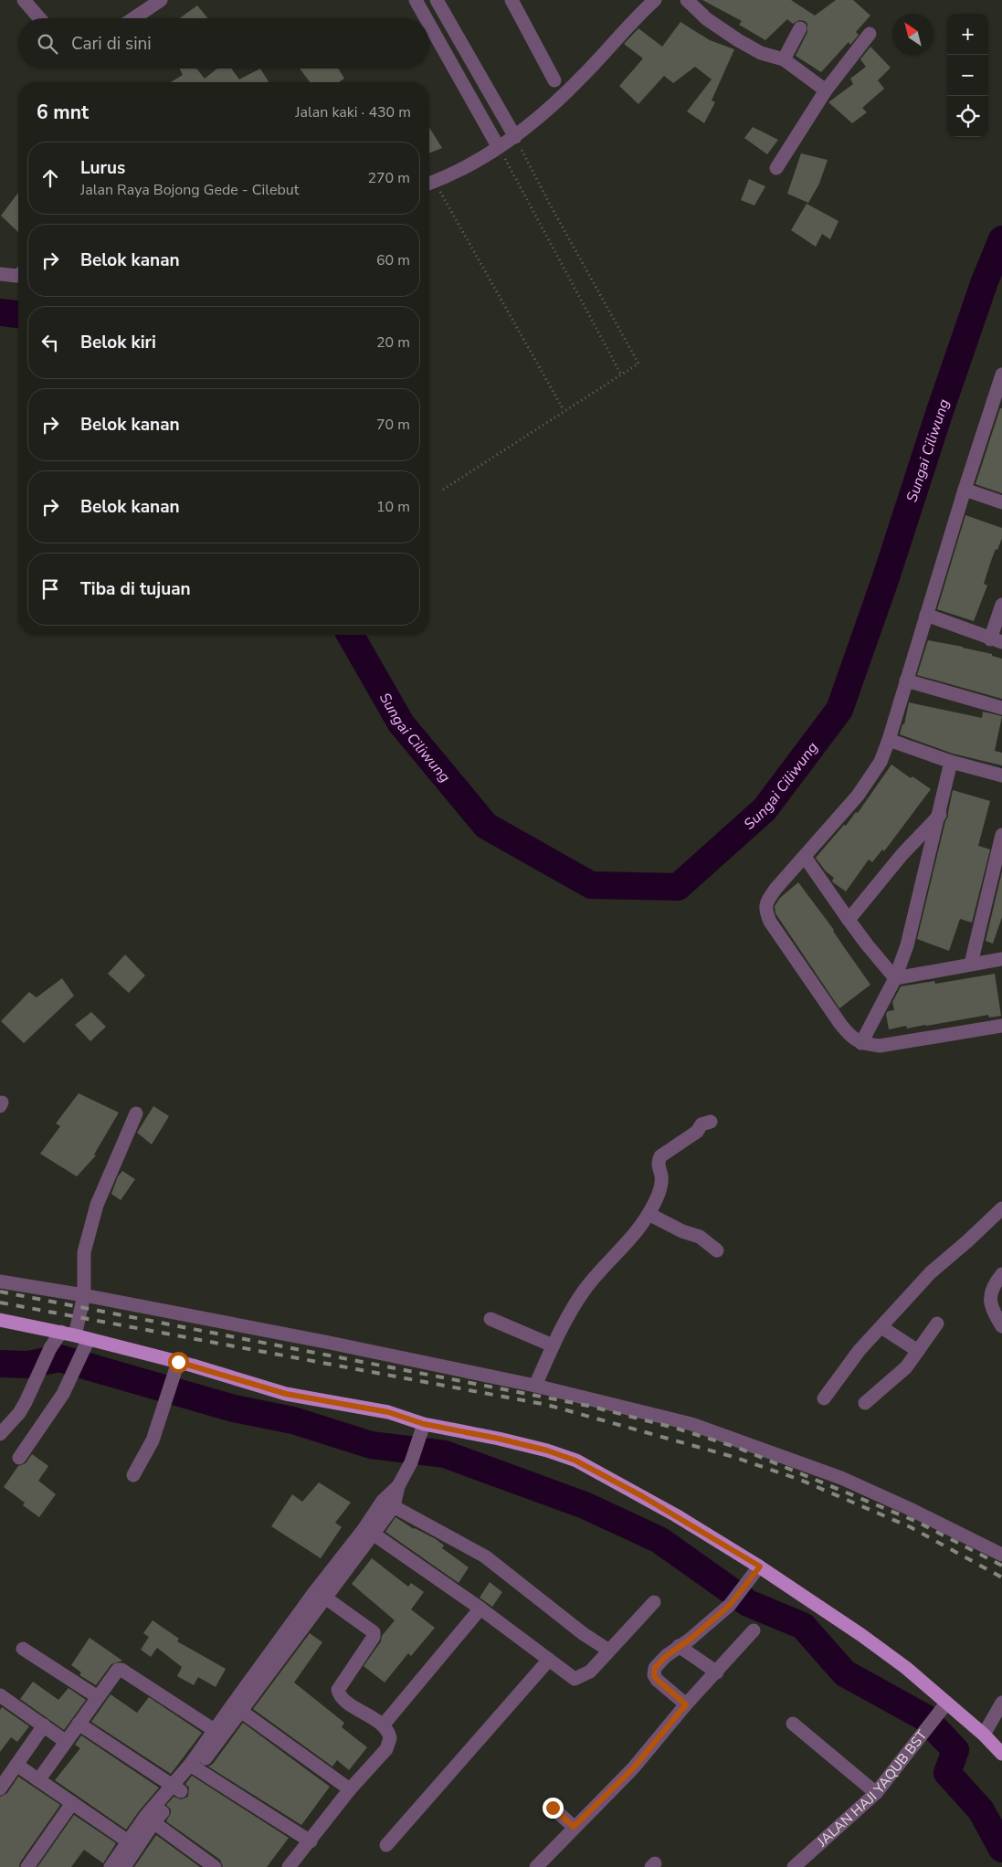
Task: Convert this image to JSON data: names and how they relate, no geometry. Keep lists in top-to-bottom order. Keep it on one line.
{"streets":{"street":["JALAN HAJI YAQUB BST"]},"water":["Sungai Ciliwung"],"north":"top left","page":{"map_buttons":["+","−"],"search":"Cari di sini","heading":["6 mnt","Jalan kaki · 430 m"],"list":[["Lurus","Jalan Raya Bojong Gede - Cilebut","270 m"],["Belok kanan","60 m"],["Belok kiri","20 m"],["Belok kanan","70 m"],["Belok kanan","10 m"],"Tiba di tujuan"]}}
